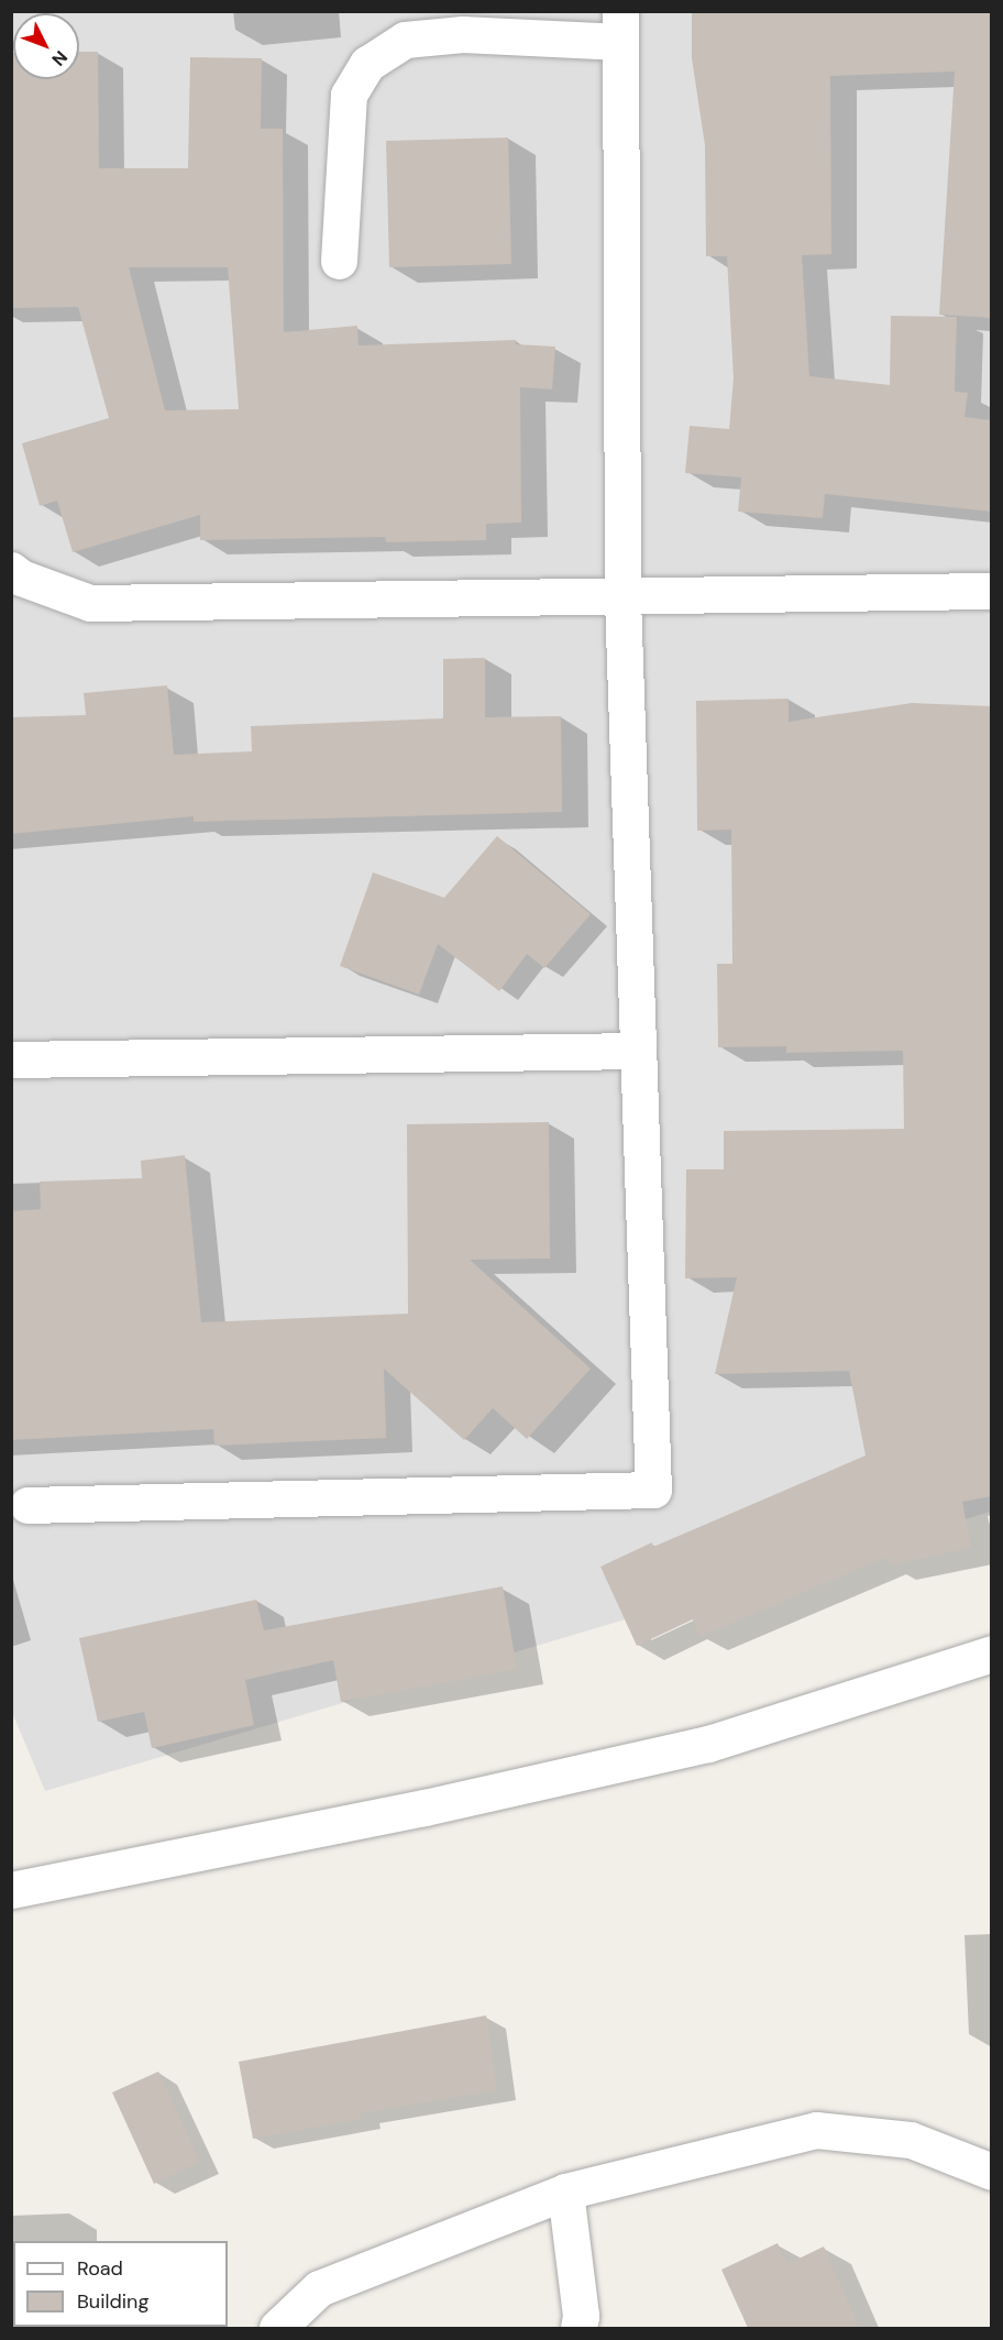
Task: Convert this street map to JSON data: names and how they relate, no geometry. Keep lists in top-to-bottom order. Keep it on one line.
{"legend":["Road","Building"],"north":"bottom right"}
